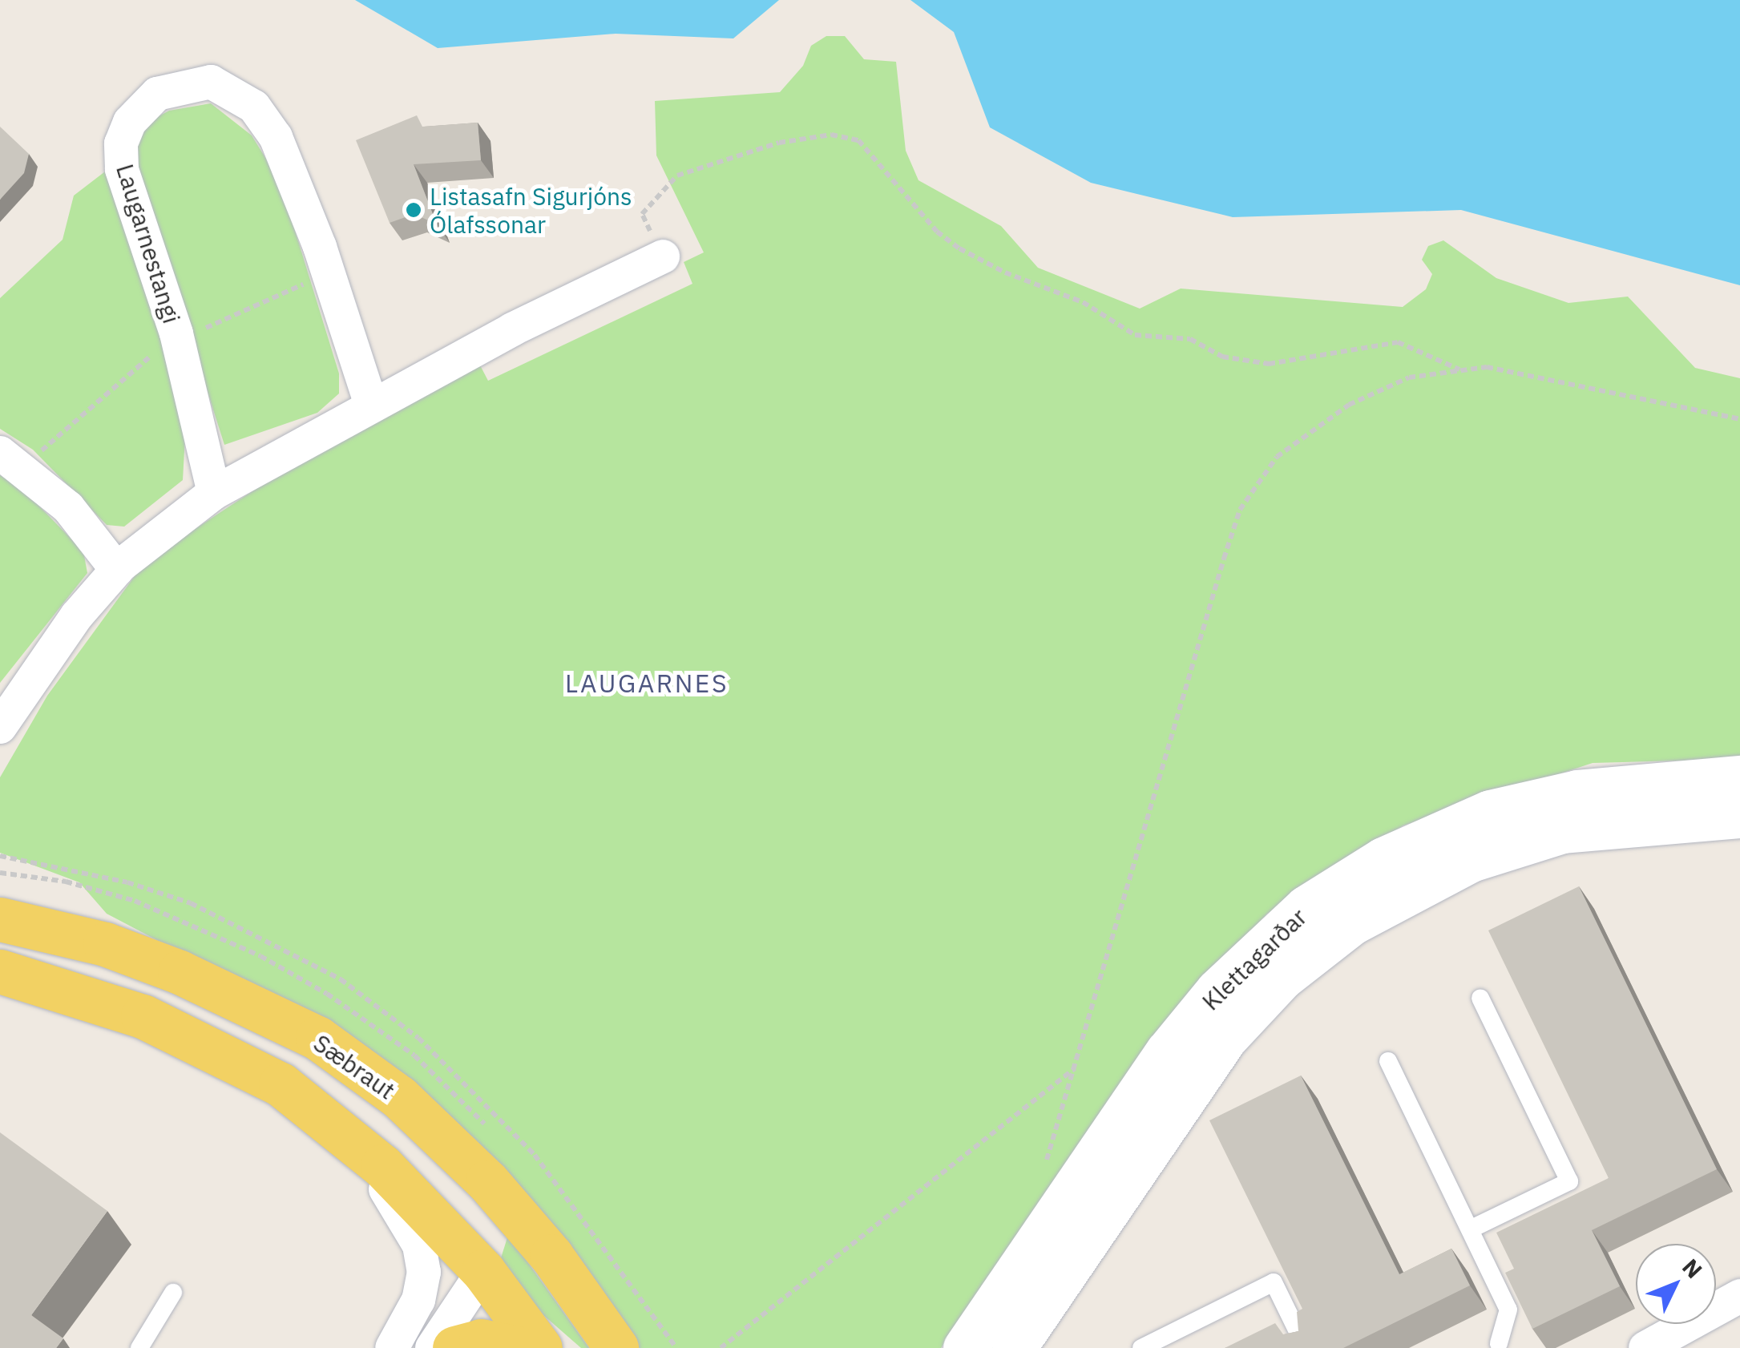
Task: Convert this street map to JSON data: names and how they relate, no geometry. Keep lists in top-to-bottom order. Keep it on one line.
{"streets":{"main road":["Klettagarðar","Sæbraut"],"street":["Laugarnestangi"]},"districts":["LAUGARNES"],"places":["Listasafn Sigurjóns Ólafssonar"],"north":"top right"}
